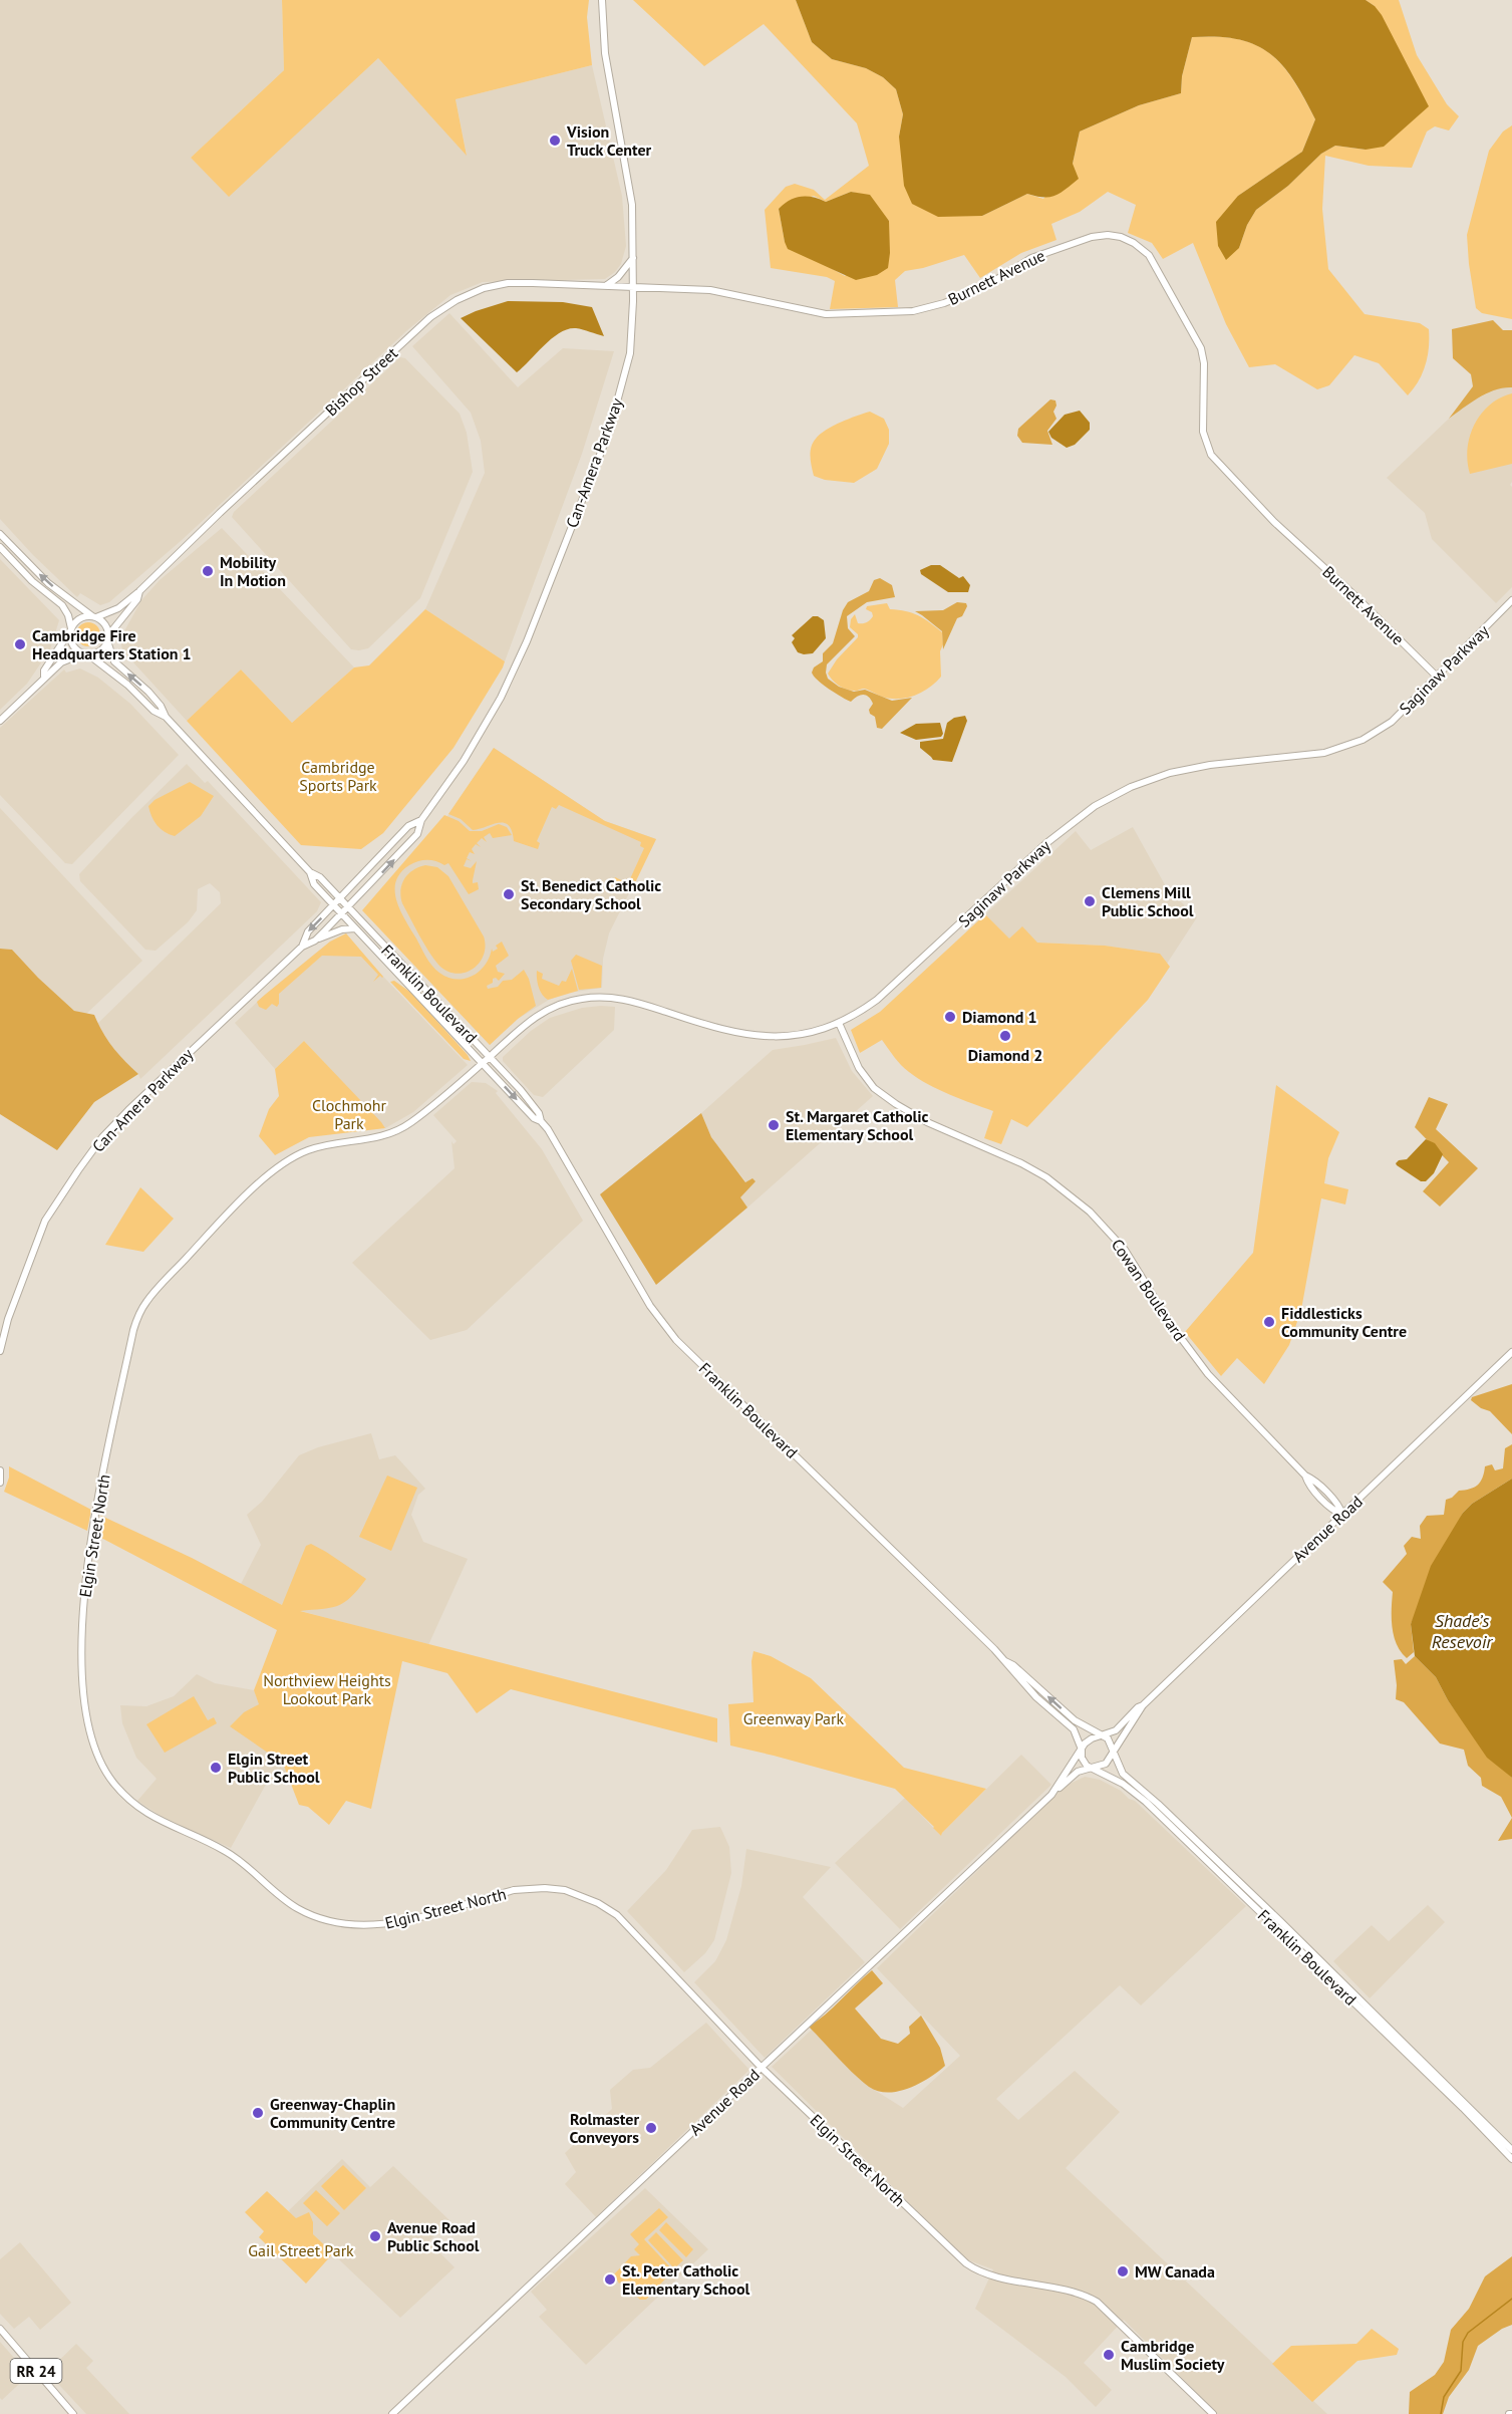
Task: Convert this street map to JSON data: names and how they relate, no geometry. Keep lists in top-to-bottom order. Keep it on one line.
{"streets":{"street":["Burnett Avenue","Bishop Street","Can-Amera Parkway","Saginaw Parkway","Franklin Boulevard","Cowan Boulevard","Avenue Road","Elgin Street North","RR 24"]},"crossings":[["Burnett Avenue","Bishop Street"],["Burnett Avenue","Can-Amera Parkway"],["Burnett Avenue","Saginaw Parkway"],["Bishop Street","Can-Amera Parkway"],["Bishop Street","Franklin Boulevard"],["Can-Amera Parkway","Franklin Boulevard"],["Saginaw Parkway","Franklin Boulevard"],["Saginaw Parkway","Cowan Boulevard"],["Saginaw Parkway","Elgin Street North"],["Franklin Boulevard","Avenue Road"],["Franklin Boulevard","Elgin Street North"],["Cowan Boulevard","Avenue Road"],["Avenue Road","Elgin Street North"]],"water":["Shade’s Resevoir"],"parks":["Cambridge Sports Park","Clochmohr Park","Northview Heights Lookout Park","Greenway Park","Gail Street Park"],"places":["Vision Truck Center","Mobility In Motion","Cambridge Fire Headquarters Station 1","St. Benedict Catholic Secondary School","Clemens Mill Public School","Diamond 1","Diamond 2","St. Margaret Catholic Elementary School","Fiddlesticks Community Centre","Elgin Street Public School","Greenway-Chaplin Community Centre","Rolmaster Conveyors","Avenue Road Public School","MW Canada","St. Peter Catholic Elementary School","Cambridge Muslim Society"]}
